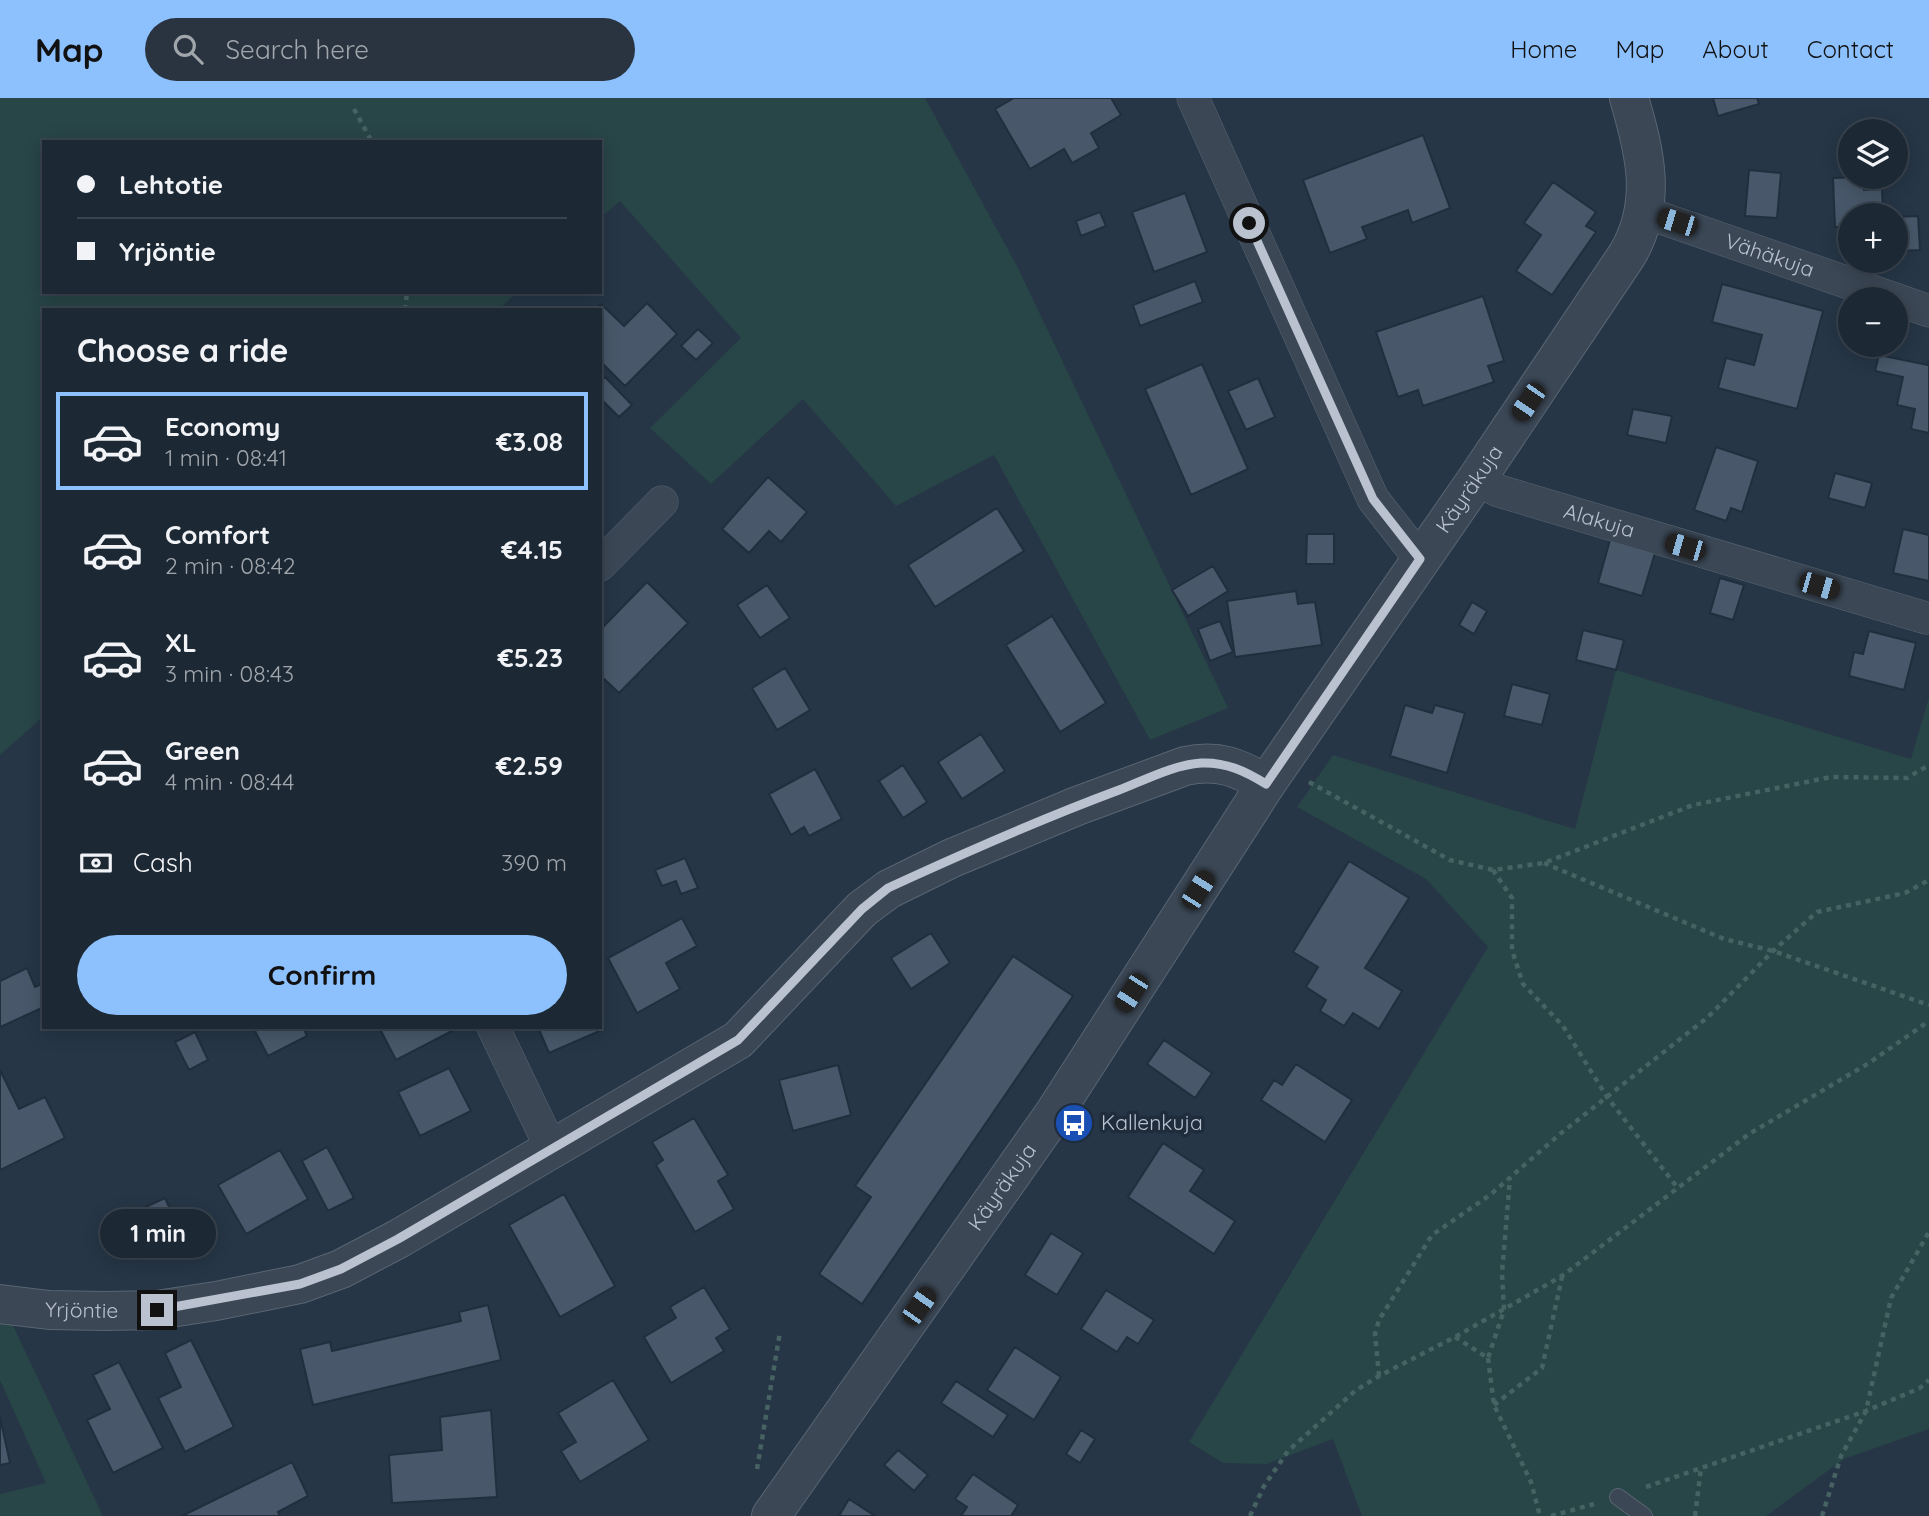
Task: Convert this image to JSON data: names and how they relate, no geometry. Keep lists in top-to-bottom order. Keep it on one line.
{"streets":{"street":["Vähäkuja","Käyräkuja","Alakuja","Yrjöntie"]},"crossings":[["Vähäkuja","Käyräkuja"],["Käyräkuja","Alakuja"],["Käyräkuja","Yrjöntie"]],"places":{"bus stop":["Kallenkuja"]},"page":{"header":"Map","search":"Search here","nav":["Home","Map","About","Contact"],"map_buttons":["+","−"],"banner":["Lehtotie","Yrjöntie"],"heading":"Choose a ride","list":[{"name":"Economy","note":"1 min · 08:41","value":"€3.08"},{"name":"Comfort","note":"2 min · 08:42","value":"€4.15"},{"name":"XL","note":"3 min · 08:43","value":"€5.23"},{"name":"Green","note":"4 min · 08:44","value":"€2.59"}],"pay":["Cash","390 m"],"buttons":"Confirm","bubble":"1 min"}}
